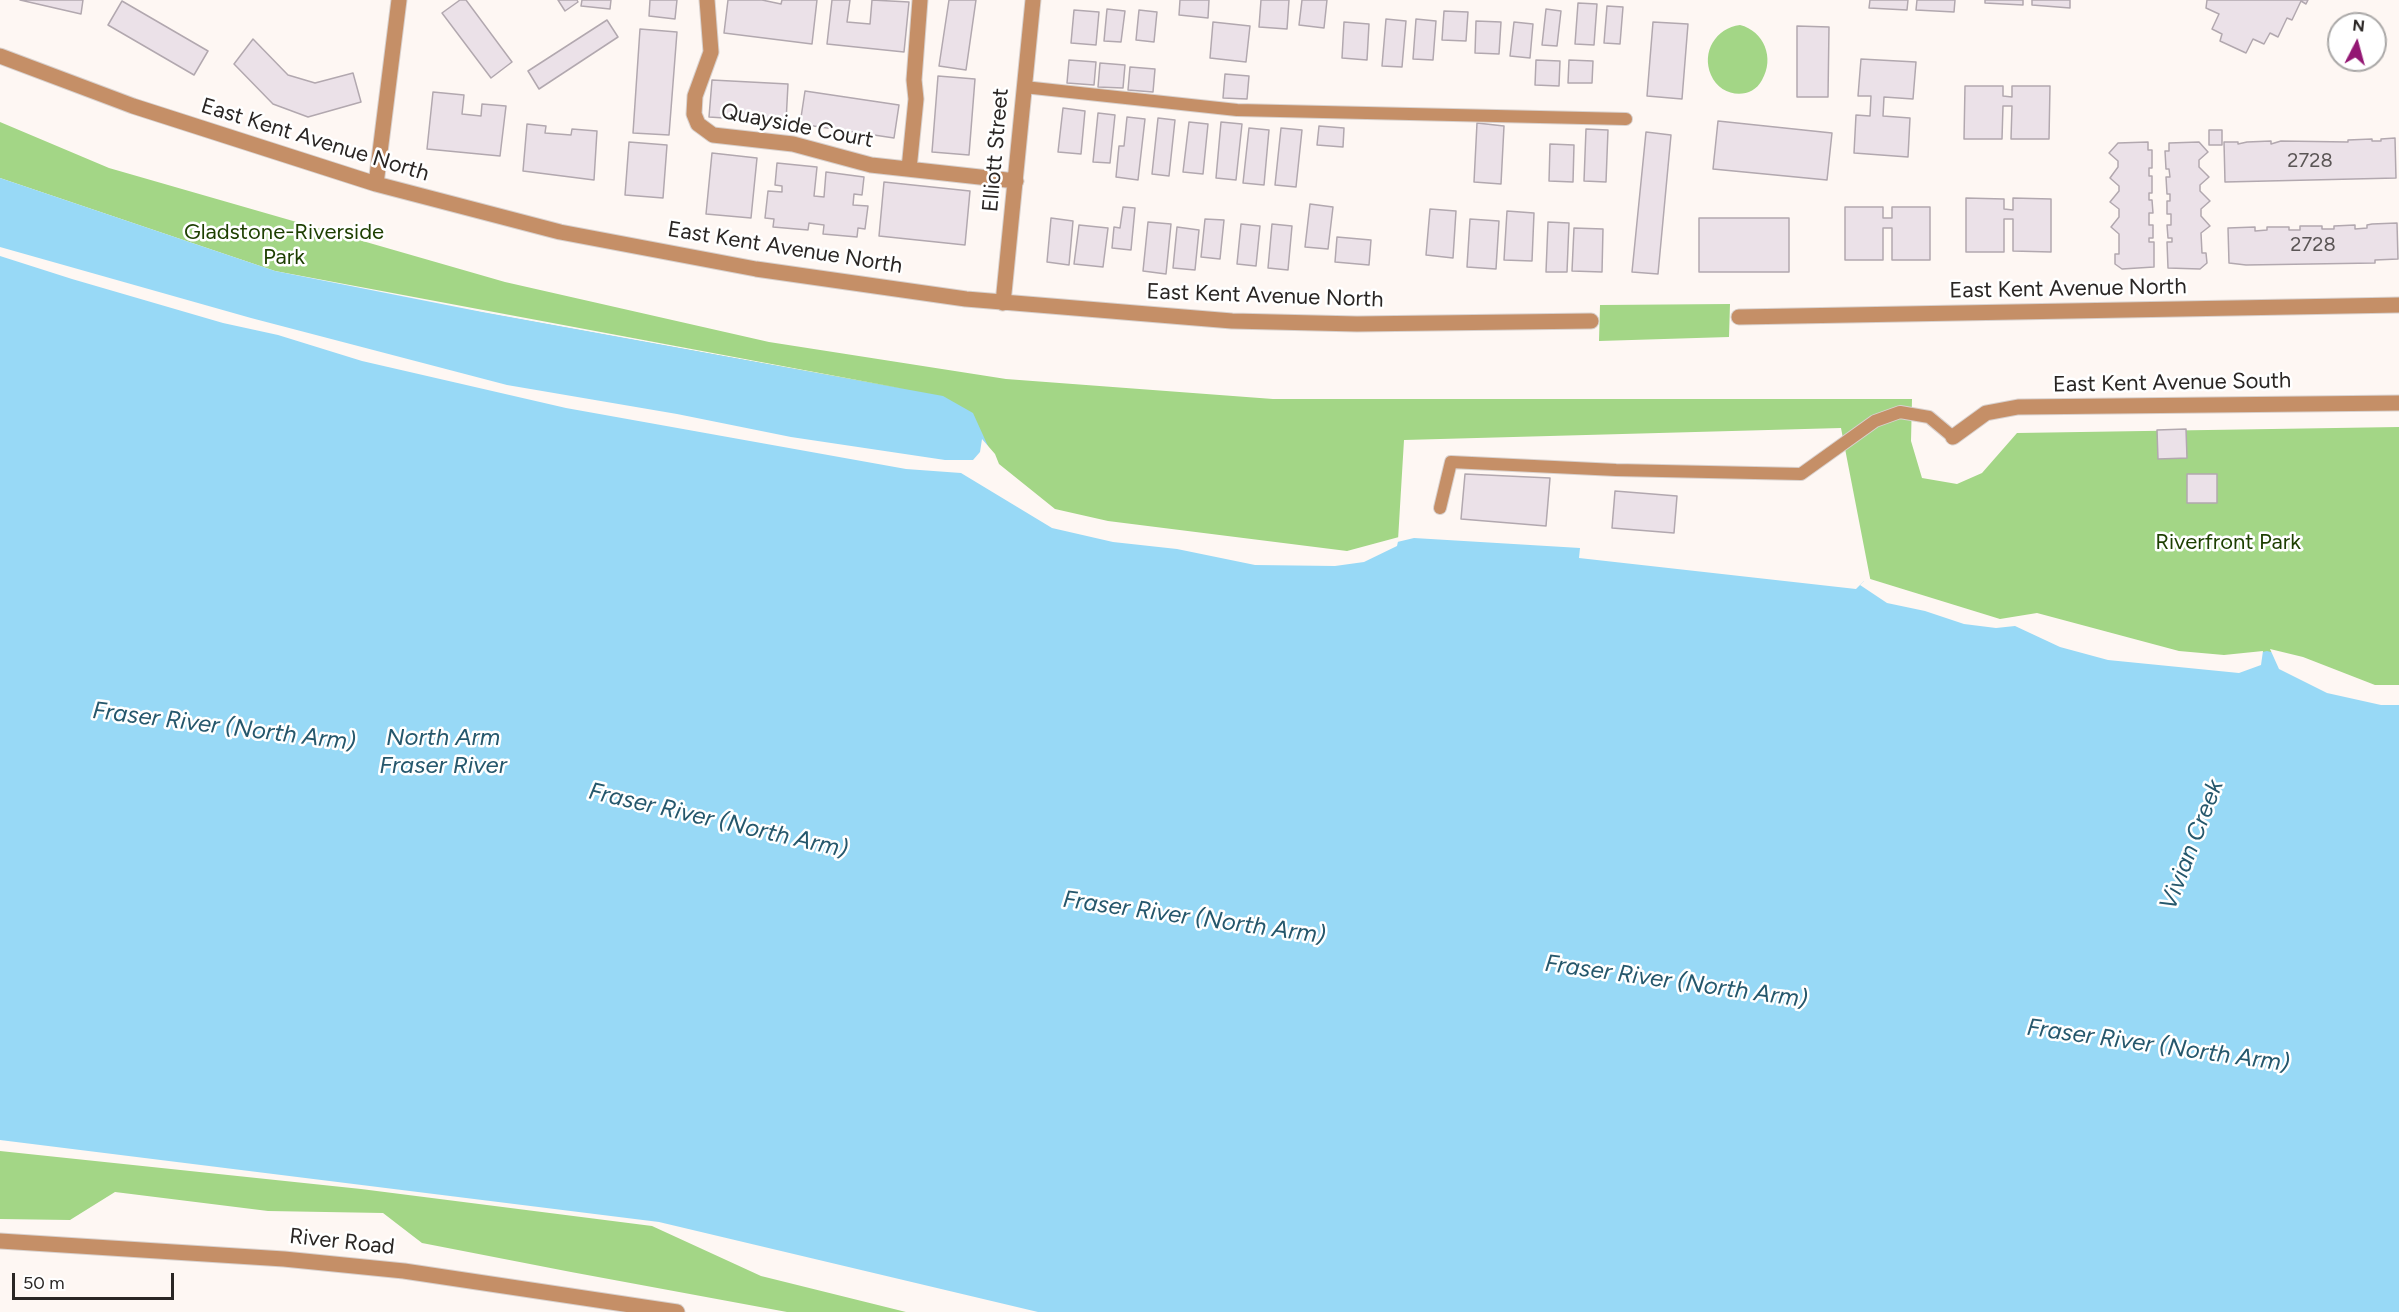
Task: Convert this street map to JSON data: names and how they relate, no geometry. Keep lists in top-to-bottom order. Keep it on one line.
{"streets":{"street":["Quayside Court","East Kent Avenue North","Elliott Street","East Kent Avenue South","River Road"]},"crossings":[["Quayside Court","Elliott Street"],["East Kent Avenue North","Elliott Street"]],"water":["Fraser River (North Arm)","North Arm Fraser River","Vivian Creek"],"parks":["Gladstone-Riverside Park","Riverfront Park"],"house_numbers":["2728","2728"],"scale_bar":"50 m","north":"top"}
